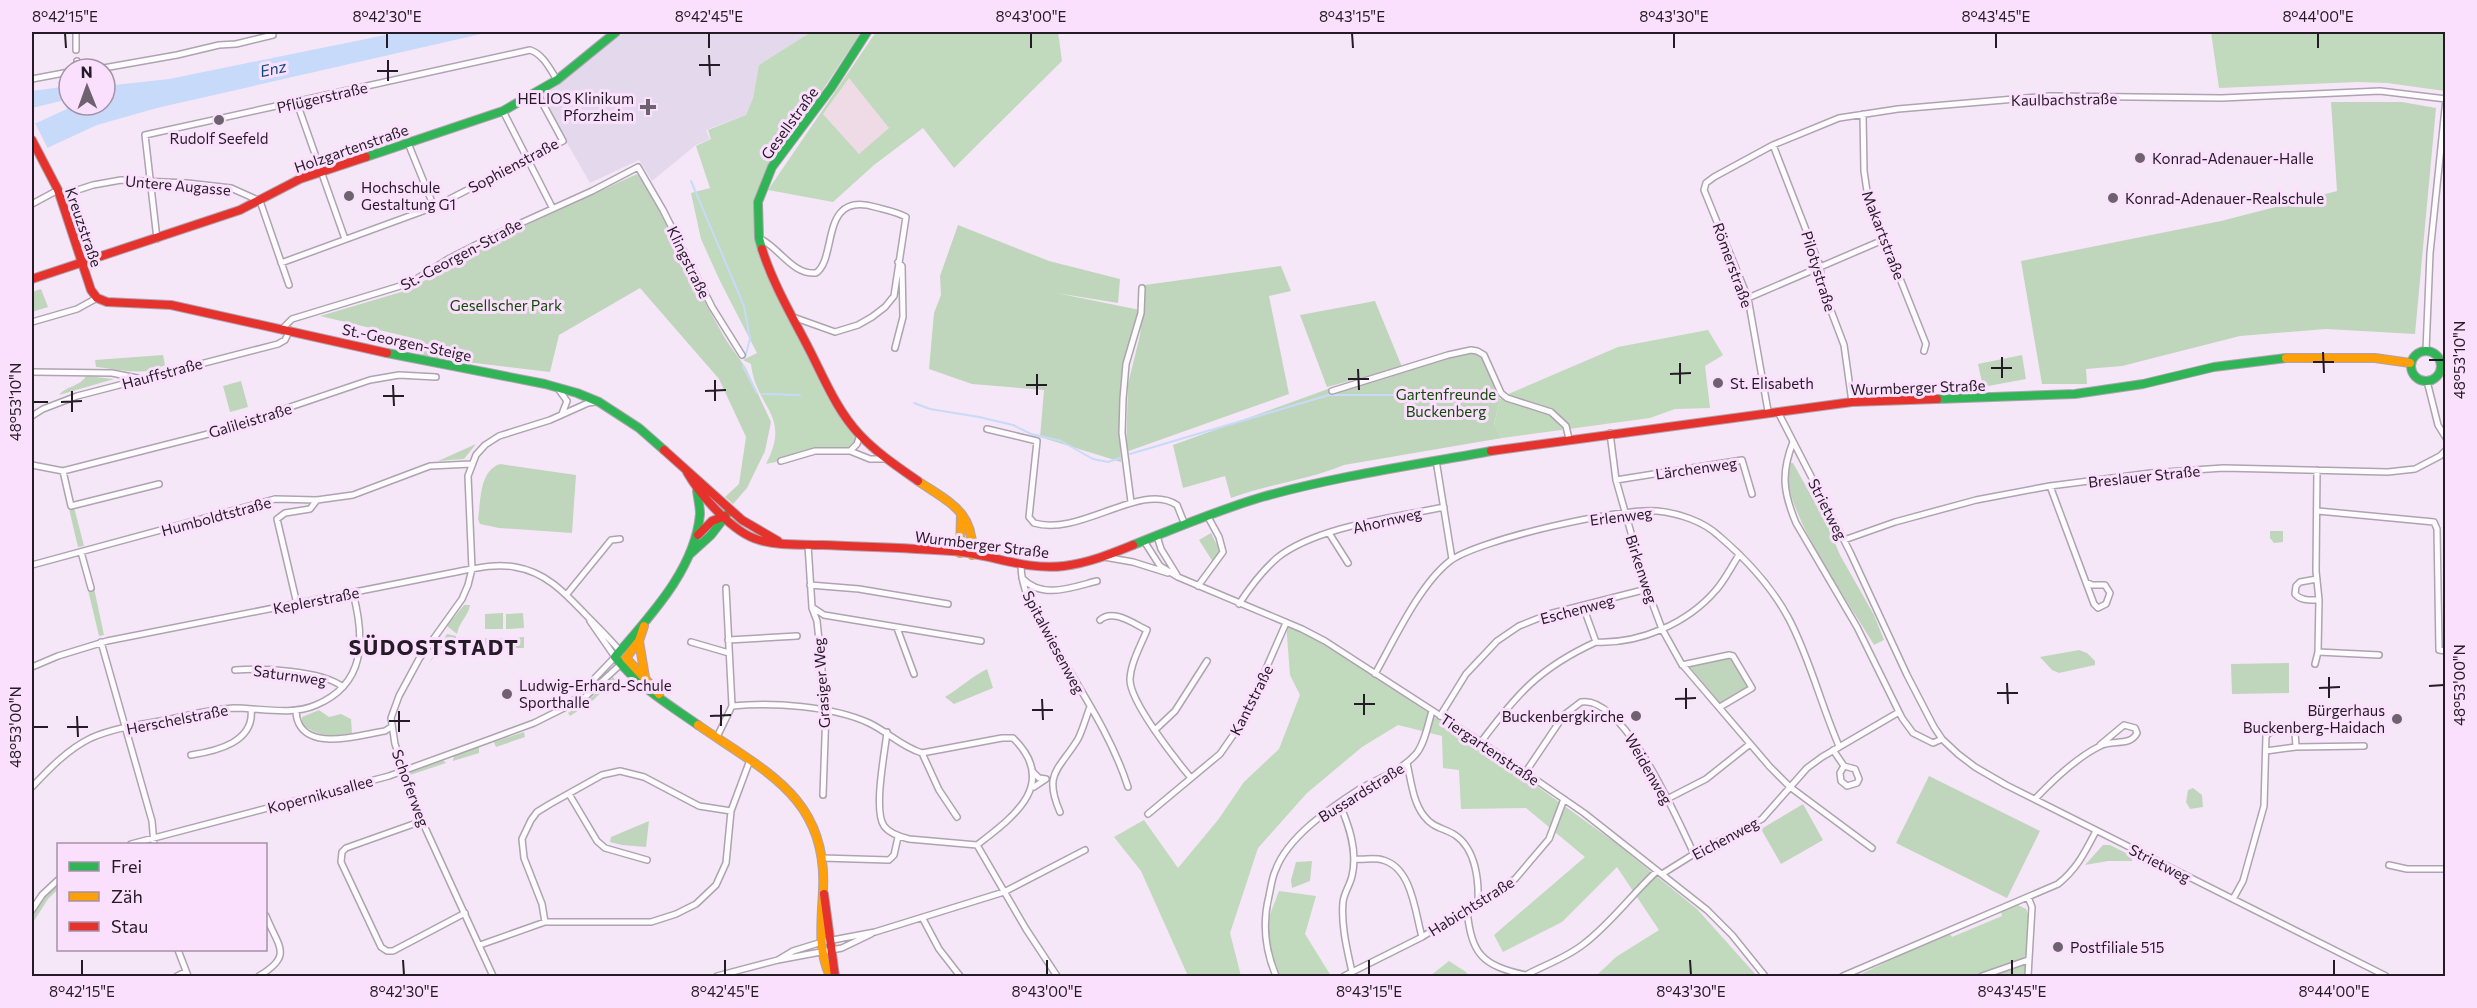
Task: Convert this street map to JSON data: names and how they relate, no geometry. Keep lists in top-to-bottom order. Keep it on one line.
{"streets":{"main road":["Gesellstraße","Holzgartenstraße","Kreuzstraße","St.-Georgen-Steige","Wurmberger Straße"],"street":["Pflügerstraße","Kaulbachstraße","Sophienstraße","Untere Augasse","Makartstraße","St.-Georgen-Straße","Klingstraße","Römerstraße","Pilotystraße","Hauffstraße","Galileistraße","Lärchenweg","Breslauer Straße","Strietweg","Humboldtstraße","Erlenweg","Ahornweg","Birkenweg","Keplerstraße","Eschenweg","Spitalwiesenweg","Saturnweg","Grasiger Weg","Kantstraße","Herschelstraße","Tiergartenstraße","Weidenweg","Schoferweg","Bussardstraße","Kopernikusallee","Eichenweg","Habichtstraße"]},"crossings":[["Pflügerstraße","Holzgartenstraße"],["Pflügerstraße","Untere Augasse"],["Kaulbachstraße","Makartstraße"],["Kaulbachstraße","Römerstraße"],["Kaulbachstraße","Pilotystraße"],["Gesellstraße","Wurmberger Straße"],["Holzgartenstraße","Sophienstraße"],["Holzgartenstraße","Untere Augasse"],["Holzgartenstraße","Kreuzstraße"],["Untere Augasse","Kreuzstraße"],["Kreuzstraße","St.-Georgen-Steige"],["St.-Georgen-Straße","Klingstraße"],["St.-Georgen-Straße","St.-Georgen-Steige"],["St.-Georgen-Straße","Hauffstraße"],["Römerstraße","Wurmberger Straße"],["Römerstraße","Strietweg"],["Pilotystraße","Wurmberger Straße"],["St.-Georgen-Steige","Hauffstraße"],["St.-Georgen-Steige","Wurmberger Straße"],["Wurmberger Straße","Strietweg"],["Wurmberger Straße","Birkenweg"],["Wurmberger Straße","Spitalwiesenweg"],["Wurmberger Straße","Grasiger Weg"],["Wurmberger Straße","Tiergartenstraße"],["Lärchenweg","Birkenweg"],["Breslauer Straße","Strietweg"],["Strietweg","Eichenweg"],["Erlenweg","Birkenweg"],["Erlenweg","Tiergartenstraße"],["Erlenweg","Eichenweg"],["Ahornweg","Tiergartenstraße"],["Birkenweg","Eschenweg"],["Birkenweg","Eichenweg"],["Keplerstraße","Herschelstraße"],["Keplerstraße","Kopernikusallee"],["Eschenweg","Tiergartenstraße"],["Saturnweg","Herschelstraße"],["Kantstraße","Tiergartenstraße"],["Tiergartenstraße","Weidenweg"],["Tiergartenstraße","Bussardstraße"],["Tiergartenstraße","Eichenweg"],["Tiergartenstraße","Habichtstraße"],["Weidenweg","Eichenweg"],["Schoferweg","Kopernikusallee"]],"districts":["SÜDOSTSTADT"],"water":["Enz"],"parks":["Gesellscher Park","Gartenfreunde Buckenberg"],"places":{"health":["HELIOS Klinikum Pforzheim"],"other":["Rudolf Seefeld","Konrad-Adenauer-Halle","Hochschule Gestaltung G1","Konrad-Adenauer-Realschule","St. Elisabeth","Ludwig-Erhard-Schule Sporthalle","Buckenbergkirche","Bürgerhaus Buckenberg-Haidach","Postfiliale 515"]},"legend":["Frei","Zäh","Stau"],"north":"top","coordinates":["8°42'15\"E","8°42'30\"E","8°42'45\"E","8°43'00\"E","8°43'15\"E","8°43'30\"E","8°43'45\"E","8°44'00\"E","48°53'10\"N","48°53'00\"N"]}
